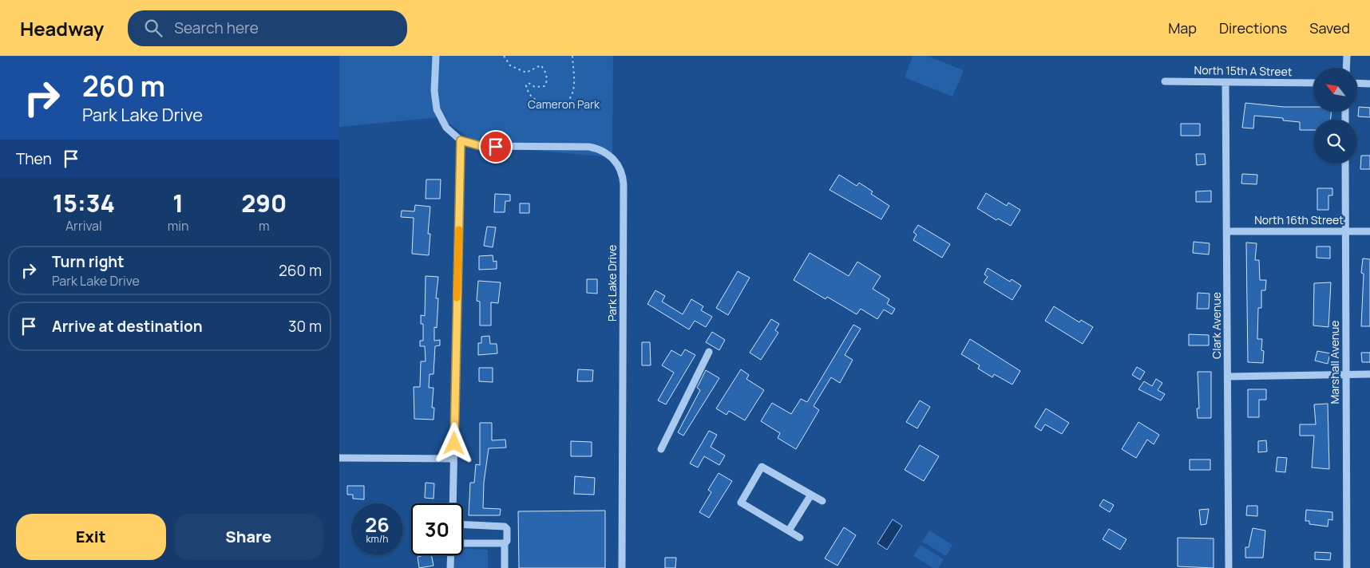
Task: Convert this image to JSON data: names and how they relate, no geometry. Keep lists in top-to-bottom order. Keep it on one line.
{"streets":{"street":["North 15th A Street","North 16th Street","Park Lake Drive","Clark Avenue","Marshall Avenue"]},"crossings":[["North 15th A Street","Clark Avenue"],["North 16th Street","Clark Avenue"],["North 16th Street","Marshall Avenue"]],"parks":["Cameron Park"],"north":"top left","page":{"header":"Headway","search":"Search here","nav":["Map","Directions","Saved"],"turn":["260 m","Park Lake Drive"],"then":"Then","eta":["15:34","Arrival","1","min","290","m"],"list":[{"name":"Turn right","note":"Park Lake Drive","value":"260 m"},{"name":"Arrive at destination","value":"30 m"}],"speed":"26 km/h","limit":"30","buttons":["Exit","Share"]}}
